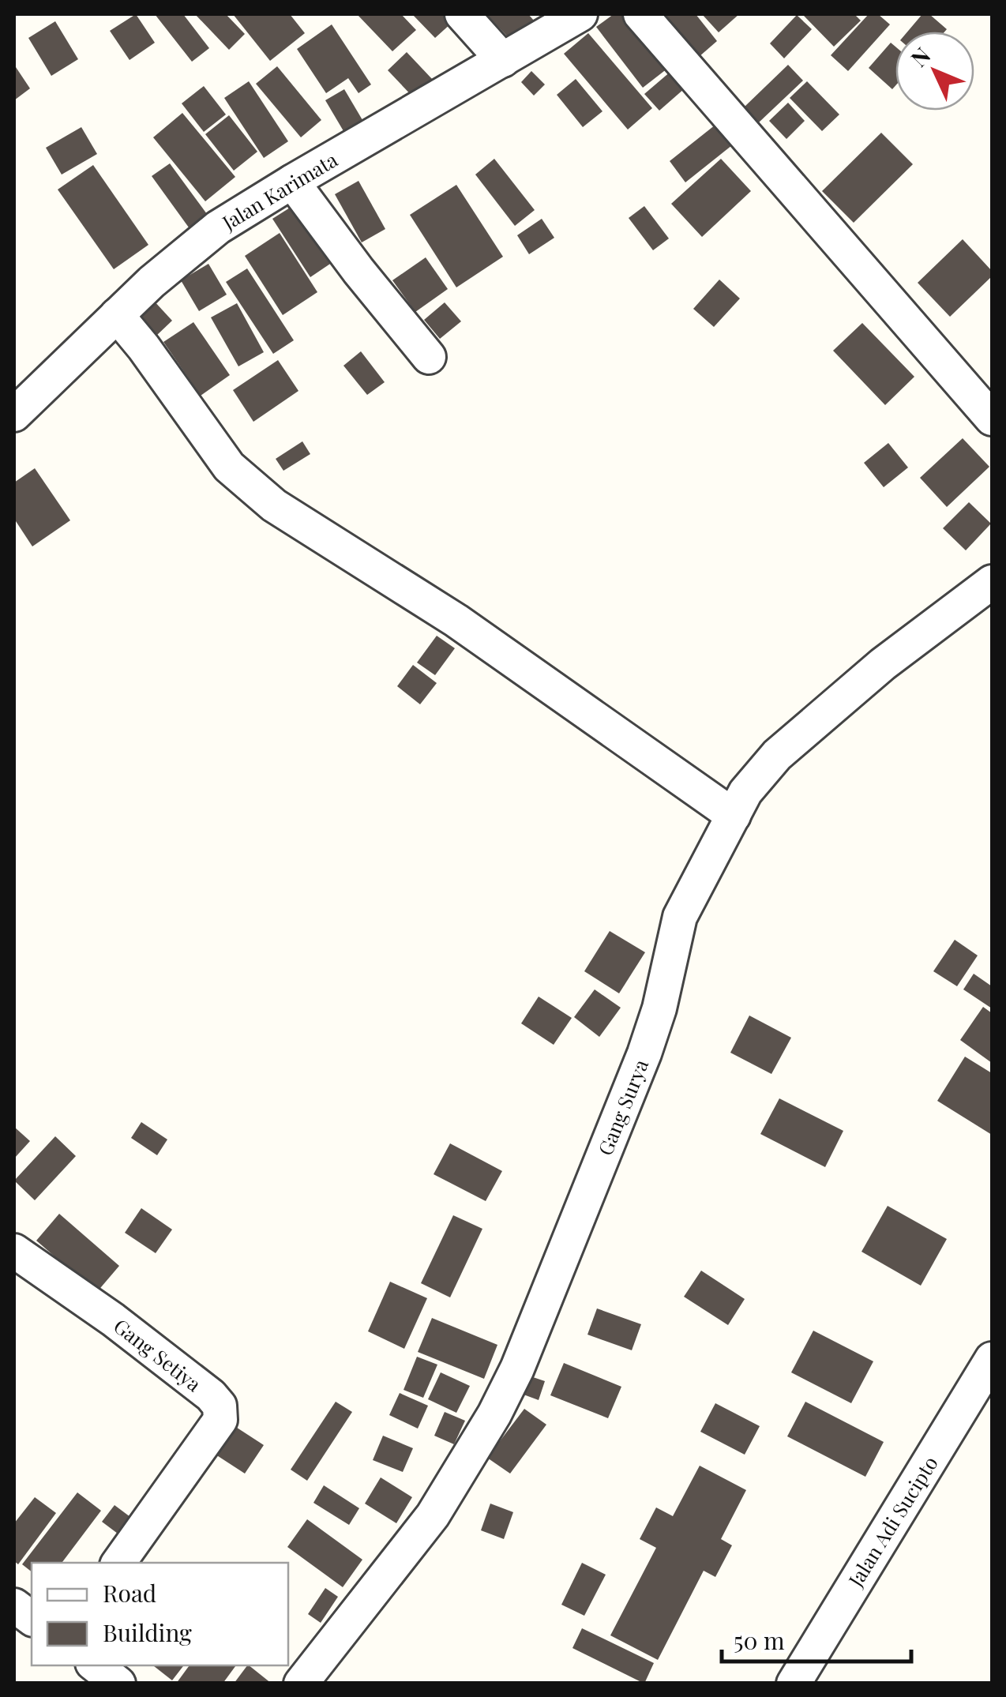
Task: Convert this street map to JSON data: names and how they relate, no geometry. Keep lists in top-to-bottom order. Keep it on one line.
{"streets":{"street":["Jalan Karimata","Gang Surya","Gang Setiya","Jalan Adi Sucipto"]},"legend":["Road","Building"],"scale_bar":"50 m","north":"top left"}
